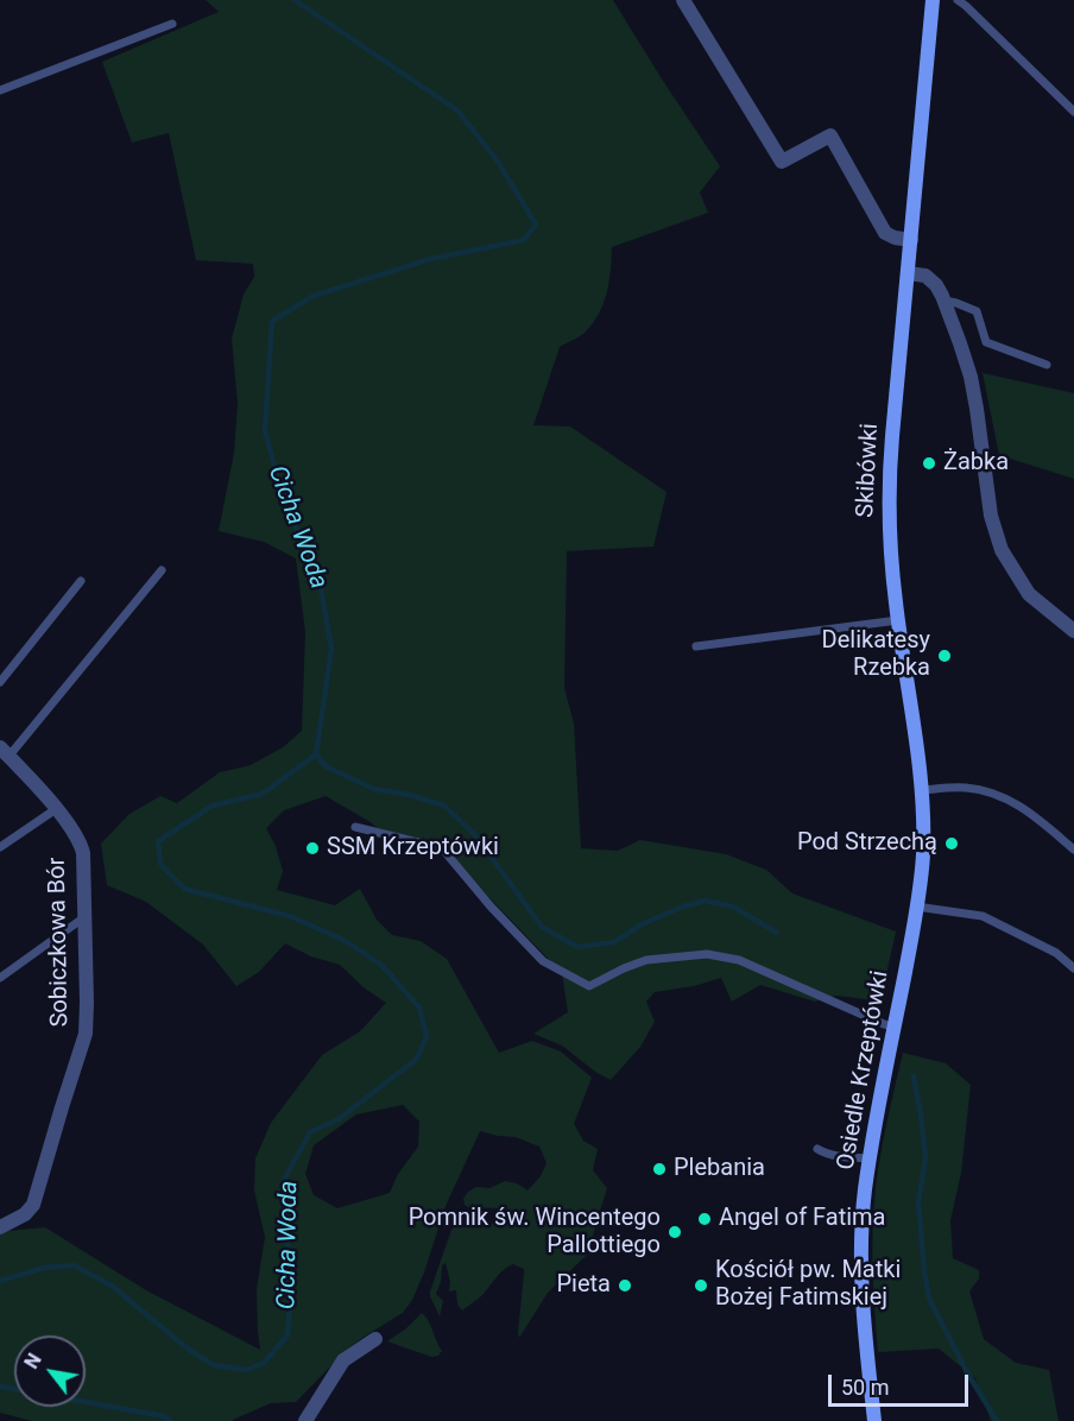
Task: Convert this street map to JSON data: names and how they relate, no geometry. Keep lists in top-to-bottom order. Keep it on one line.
{"streets":{"main road":["Skibówki","Osiedle Krzeptówki"],"street":["Sobiczkowa Bór"]},"crossings":[["Skibówki","Osiedle Krzeptówki"]],"water":["Cicha Woda"],"places":["Żabka","Delikatesy Rzebka","Pod Strzechą","SSM Krzeptówki","Plebania","Angel of Fatima","Pomnik św. Wincentego Pallottiego","Pieta","Kościół pw. Matki Bożej Fatimskiej"],"scale_bar":"50 m","north":"top left"}
